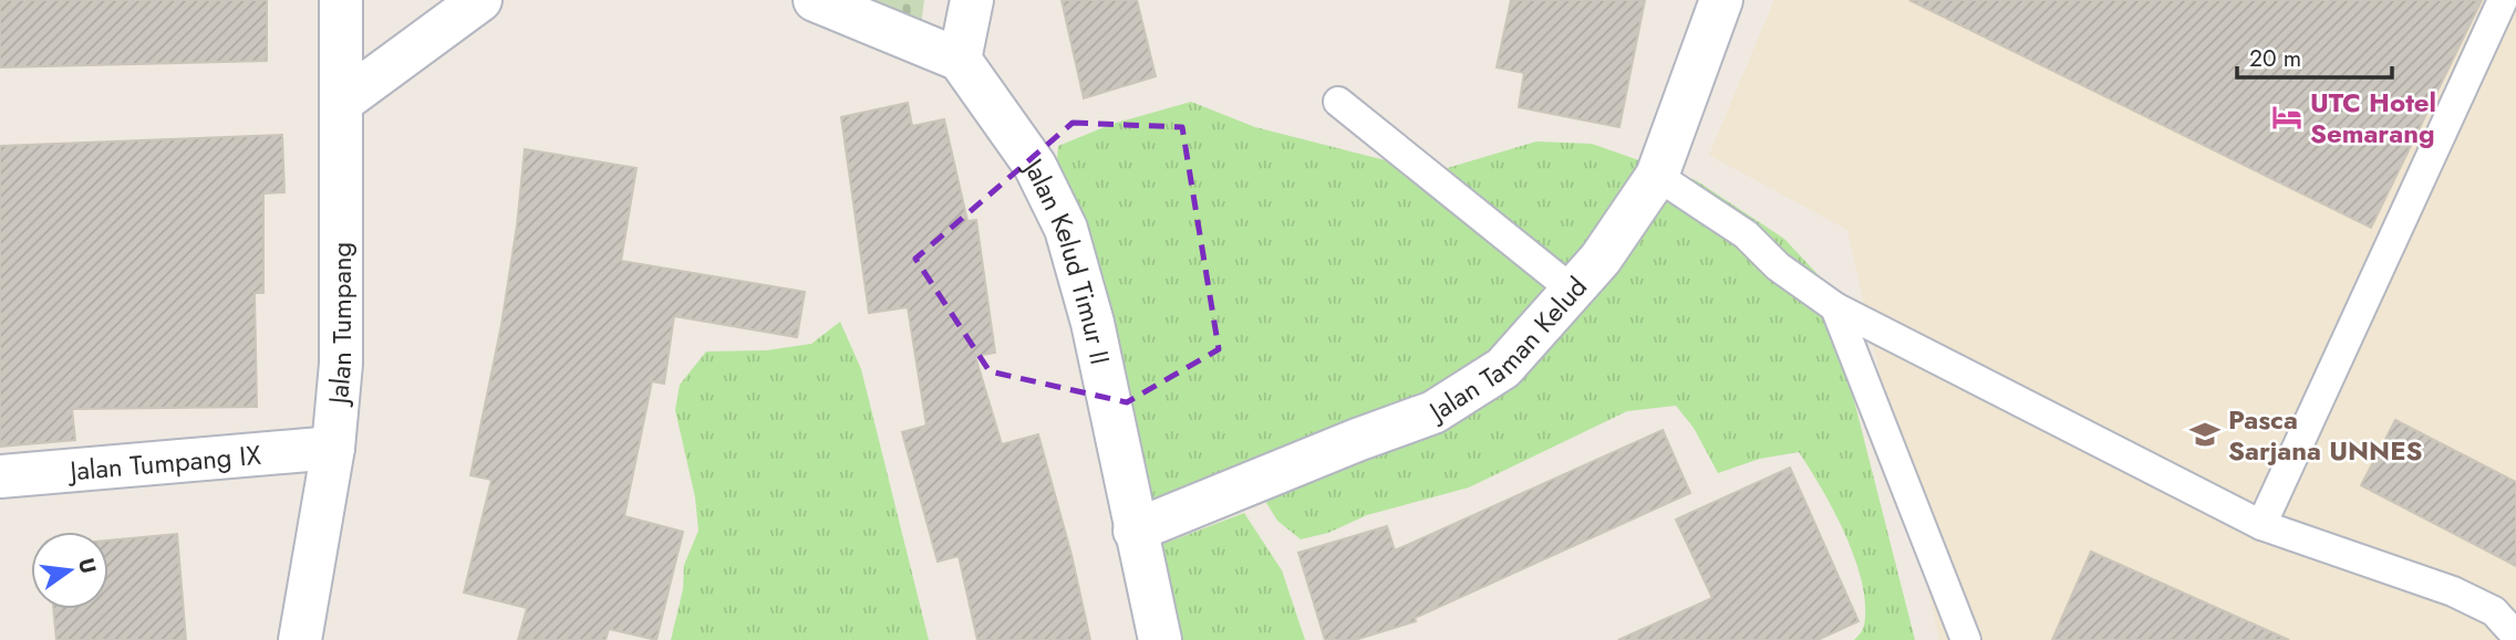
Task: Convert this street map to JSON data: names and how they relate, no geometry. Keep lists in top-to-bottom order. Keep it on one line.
{"streets":{"street":["Jalan Kelud Timur II","Jalan Tumpang","Jalan Taman Kelud","Jalan Tumpang IX"]},"crossings":[["Jalan Kelud Timur II","Jalan Taman Kelud"],["Jalan Tumpang","Jalan Tumpang IX"]],"places":{"hotel":["UTC Hotel Semarang"],"school or university":["Pasca Sarjana UNNES"]},"scale_bar":"20 m","north":"right"}
